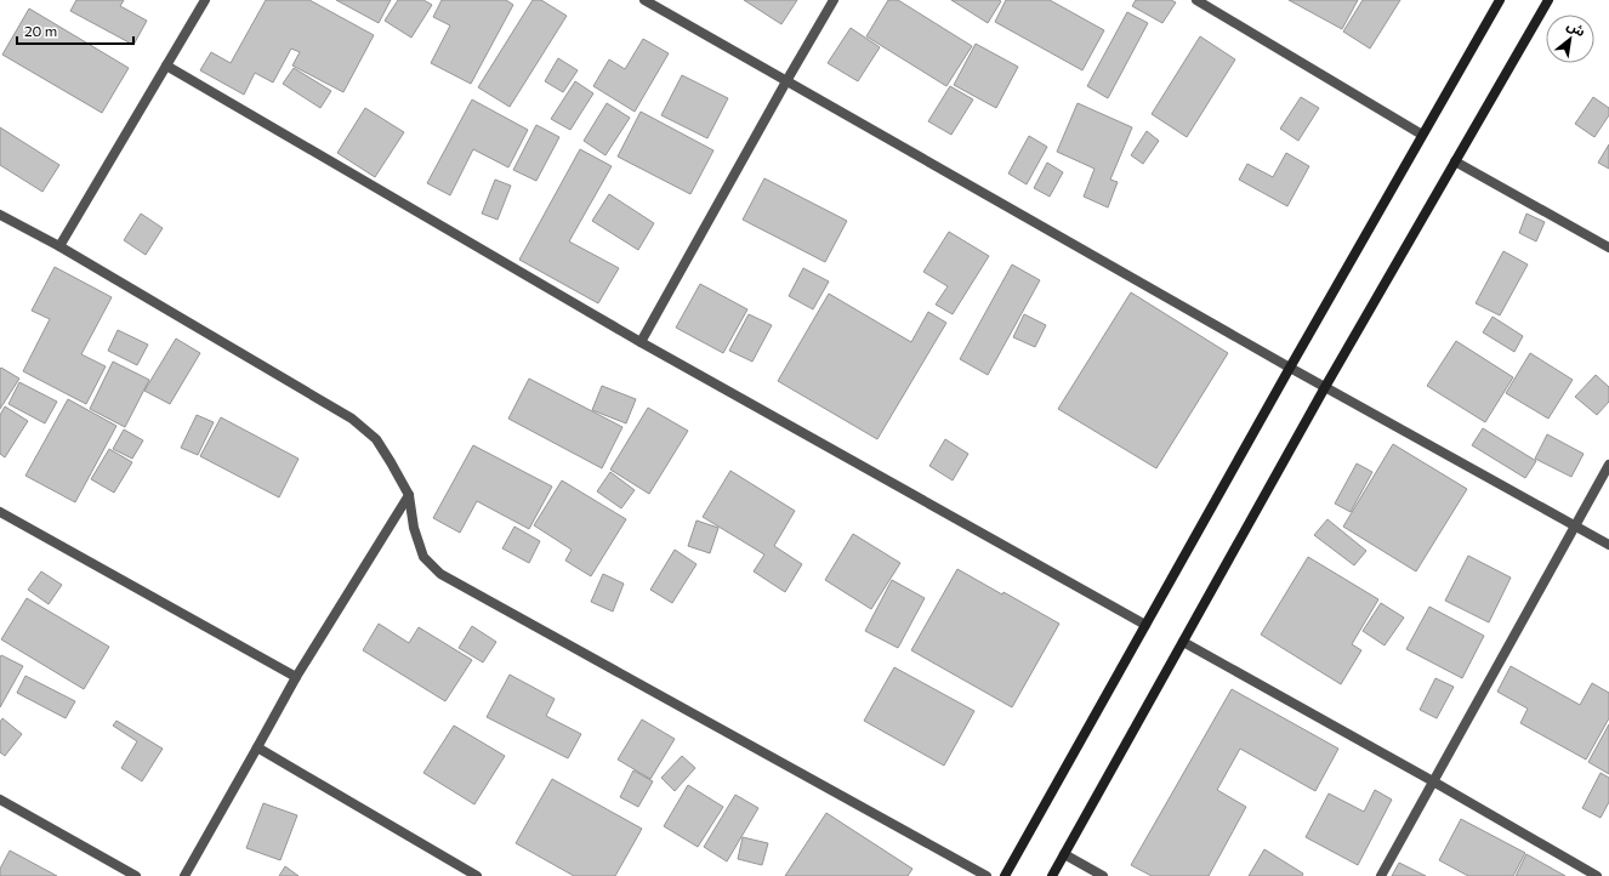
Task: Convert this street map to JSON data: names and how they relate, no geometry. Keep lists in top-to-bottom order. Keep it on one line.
{"scale_bar":"20 m","north":"top right"}
